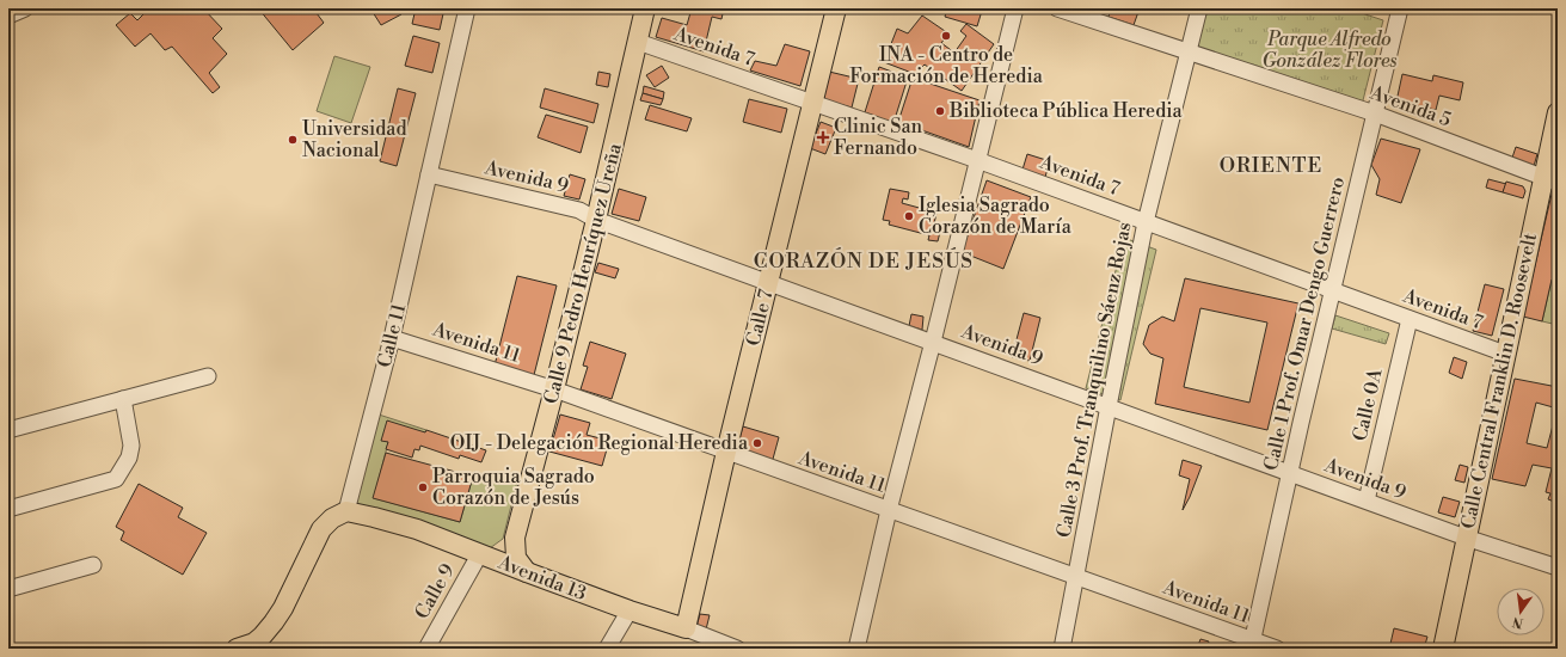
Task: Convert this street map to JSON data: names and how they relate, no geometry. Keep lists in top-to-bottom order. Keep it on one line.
{"streets":{"main road":["Calle 9 Pedro Henríquez Ureña","Calle 7","Calle Central Franklin D. Roosevelt","Avenida 13"],"street":["Avenida 7","Avenida 5","Avenida 9","Calle 1 Prof. Omar Dengo Guerrero","Calle 11","Avenida 11","Calle 3 Prof. Tranquilino Sáenz Rojas","Calle 0A","Calle 9"]},"crossings":[["Avenida 7","Calle 9 Pedro Henríquez Ureña"],["Avenida 7","Calle 7"],["Avenida 7","Calle 1 Prof. Omar Dengo Guerrero"],["Avenida 7","Calle 3 Prof. Tranquilino Sáenz Rojas"],["Avenida 7","Calle Central Franklin D. Roosevelt"],["Avenida 7","Calle 0A"],["Avenida 5","Calle 1 Prof. Omar Dengo Guerrero"],["Avenida 5","Calle 3 Prof. Tranquilino Sáenz Rojas"],["Avenida 5","Calle Central Franklin D. Roosevelt"],["Avenida 9","Calle 9 Pedro Henríquez Ureña"],["Avenida 9","Calle 7"],["Avenida 9","Calle 1 Prof. Omar Dengo Guerrero"],["Avenida 9","Calle 11"],["Avenida 9","Calle 3 Prof. Tranquilino Sáenz Rojas"],["Avenida 9","Calle Central Franklin D. Roosevelt"],["Avenida 9","Calle 0A"],["Calle 9 Pedro Henríquez Ureña","Avenida 11"],["Calle 9 Pedro Henríquez Ureña","Avenida 13"],["Calle 7","Avenida 11"],["Calle 7","Avenida 13"],["Calle 1 Prof. Omar Dengo Guerrero","Avenida 11"],["Calle 11","Avenida 11"],["Calle 11","Avenida 13"],["Avenida 11","Calle 3 Prof. Tranquilino Sáenz Rojas"],["Avenida 13","Calle 9"]],"districts":["ORIENTE","CORAZÓN DE JESÚS"],"parks":["Parque Alfredo González Flores"],"places":{"other":["INA - Centro de Formación de Heredia","Biblioteca Pública Heredia","Universidad Nacional","Iglesia Sagrado Corazón de María","OIJ - Delegación Regional Heredia","Parroquia Sagrado Corazón de Jesús"],"health":["Clinic San Fernando"]},"north":"bottom"}
